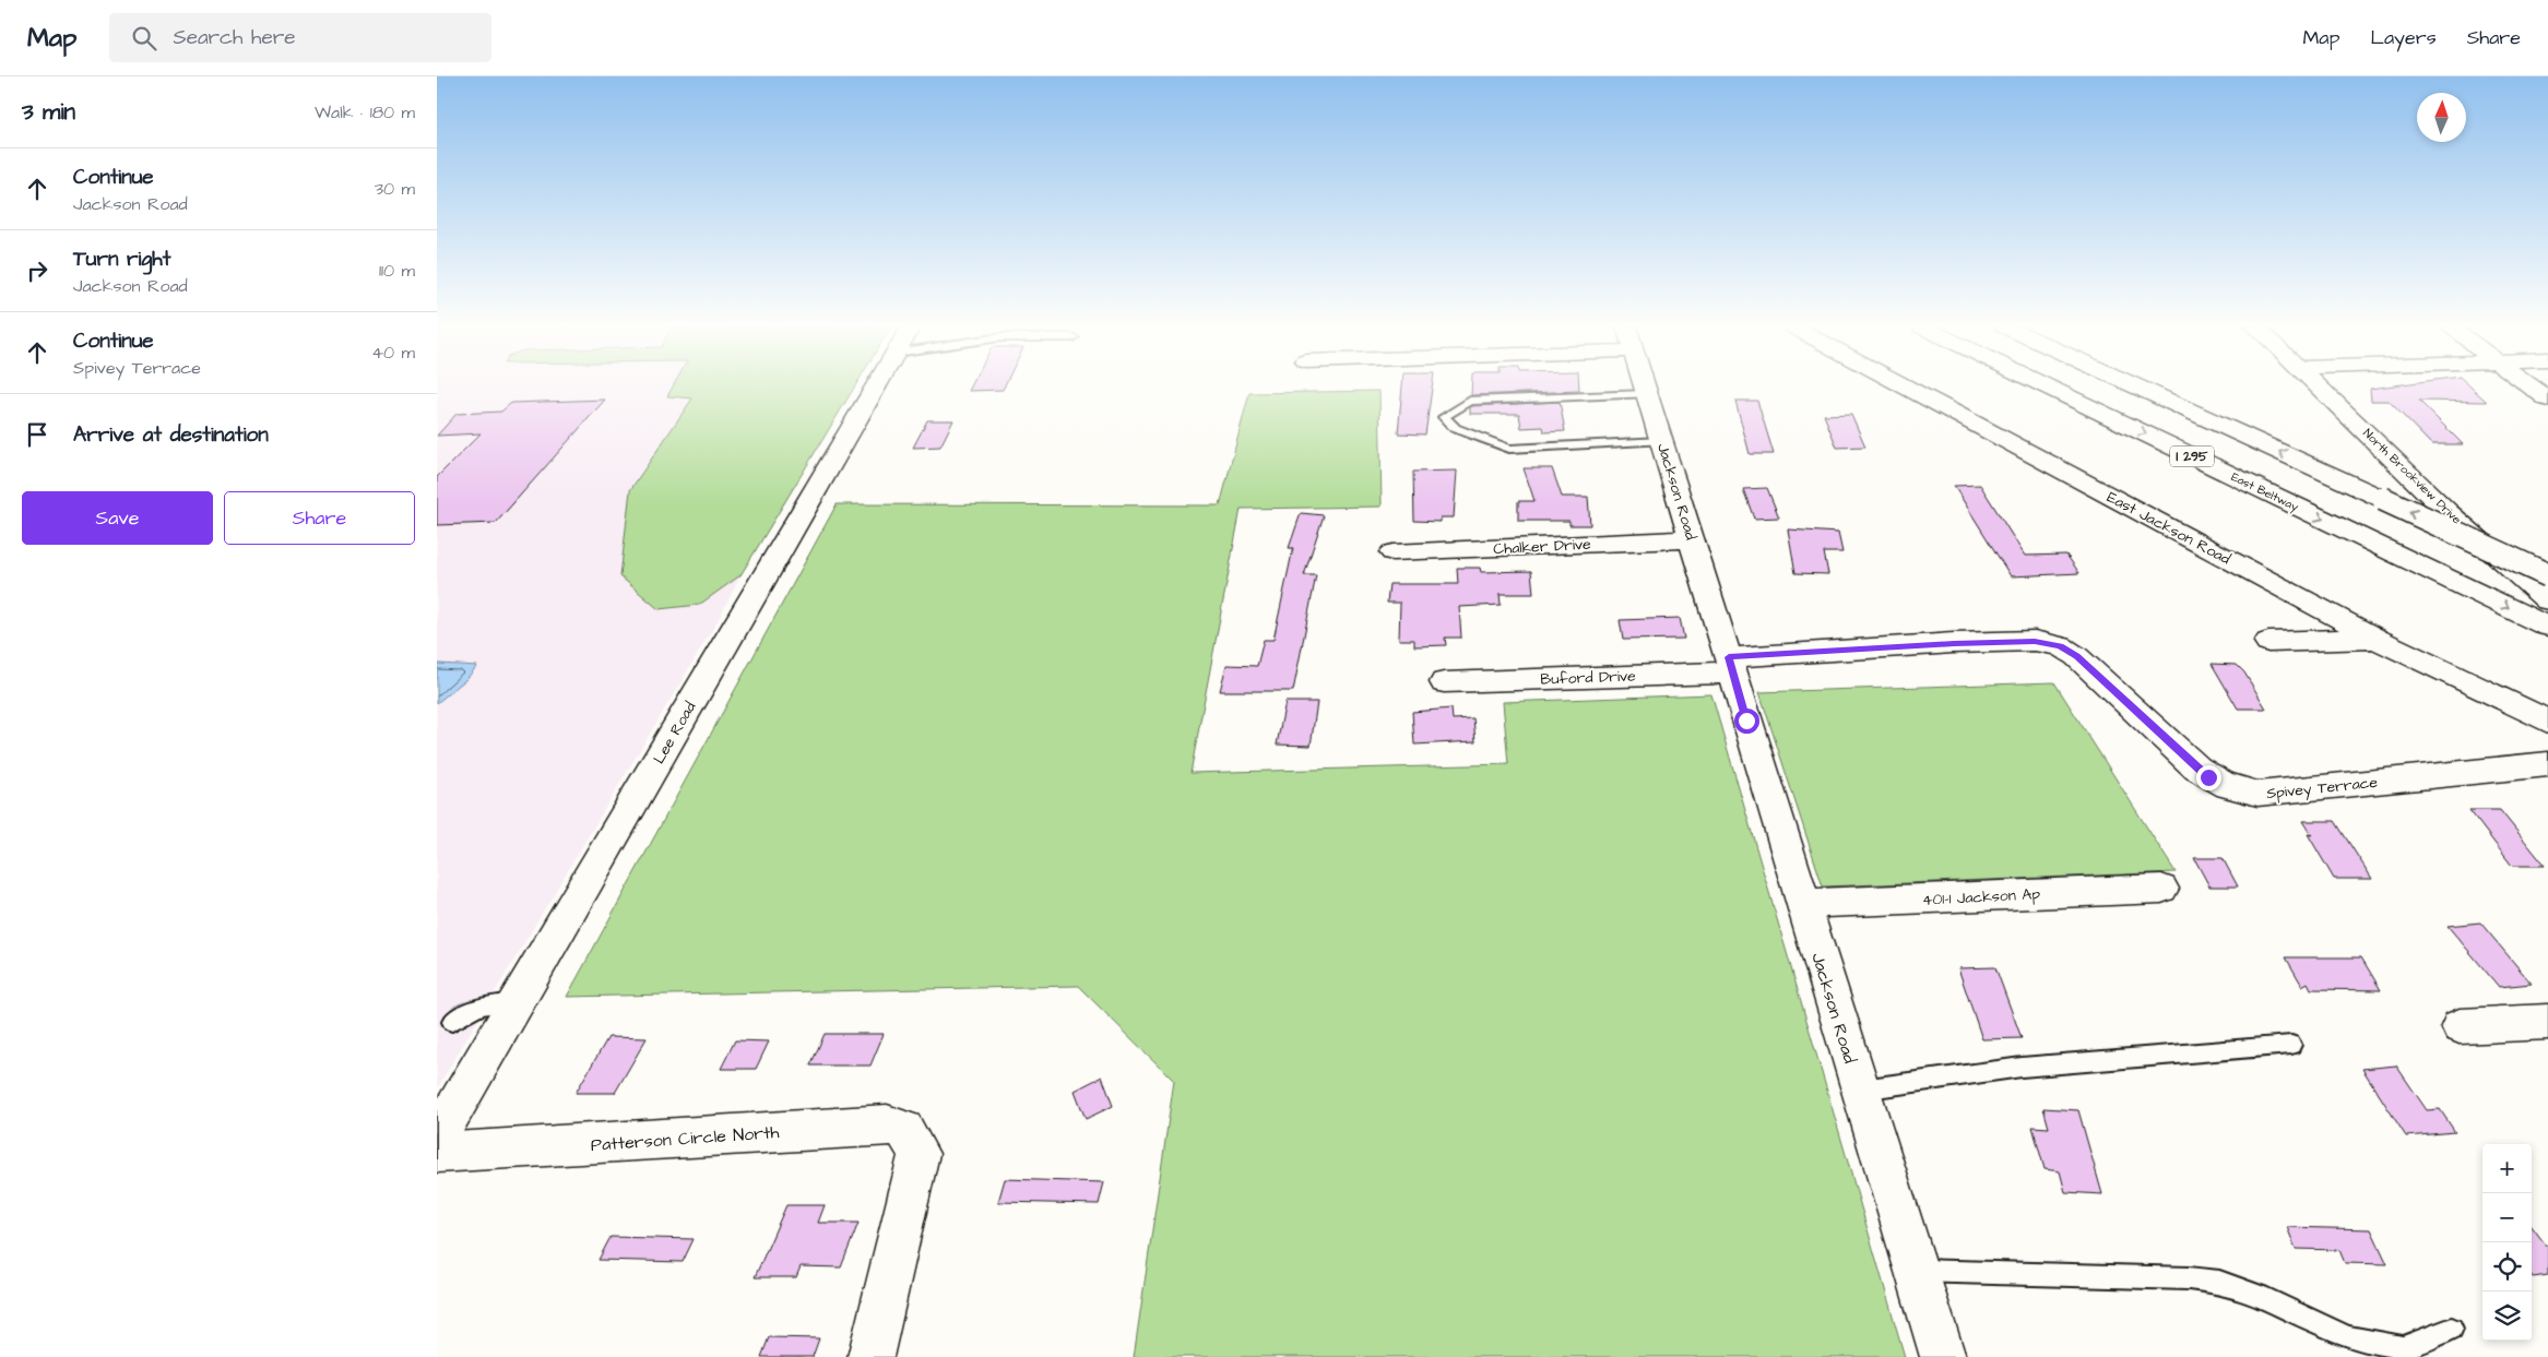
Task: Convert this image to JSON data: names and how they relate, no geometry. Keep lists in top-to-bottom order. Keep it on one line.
{"streets":{"main road":["I 295","North Brookview Drive","Jackson Road","East Beltway","East Jackson Road","Chalker Drive","Buford Drive","Lee Road","Spivey Terrace","401-1 Jackson Ap","Patterson Circle North"]},"crossings":[["Jackson Road","Chalker Drive"],["Jackson Road","Buford Drive"],["Jackson Road","Spivey Terrace"],["Jackson Road","401-1 Jackson Ap"],["Buford Drive","Spivey Terrace"]],"north":"top","page":{"header":"Map","search":"Search here","nav":["Map","Layers","Share"],"heading":["3 min","Walk · 180 m"],"list":[["Continue","Jackson Road","30 m"],["Turn right","Jackson Road","110 m"],["Continue","Spivey Terrace","40 m"],"Arrive at destination"],"buttons":["Save","Share"],"map_buttons":["+","−"]}}
